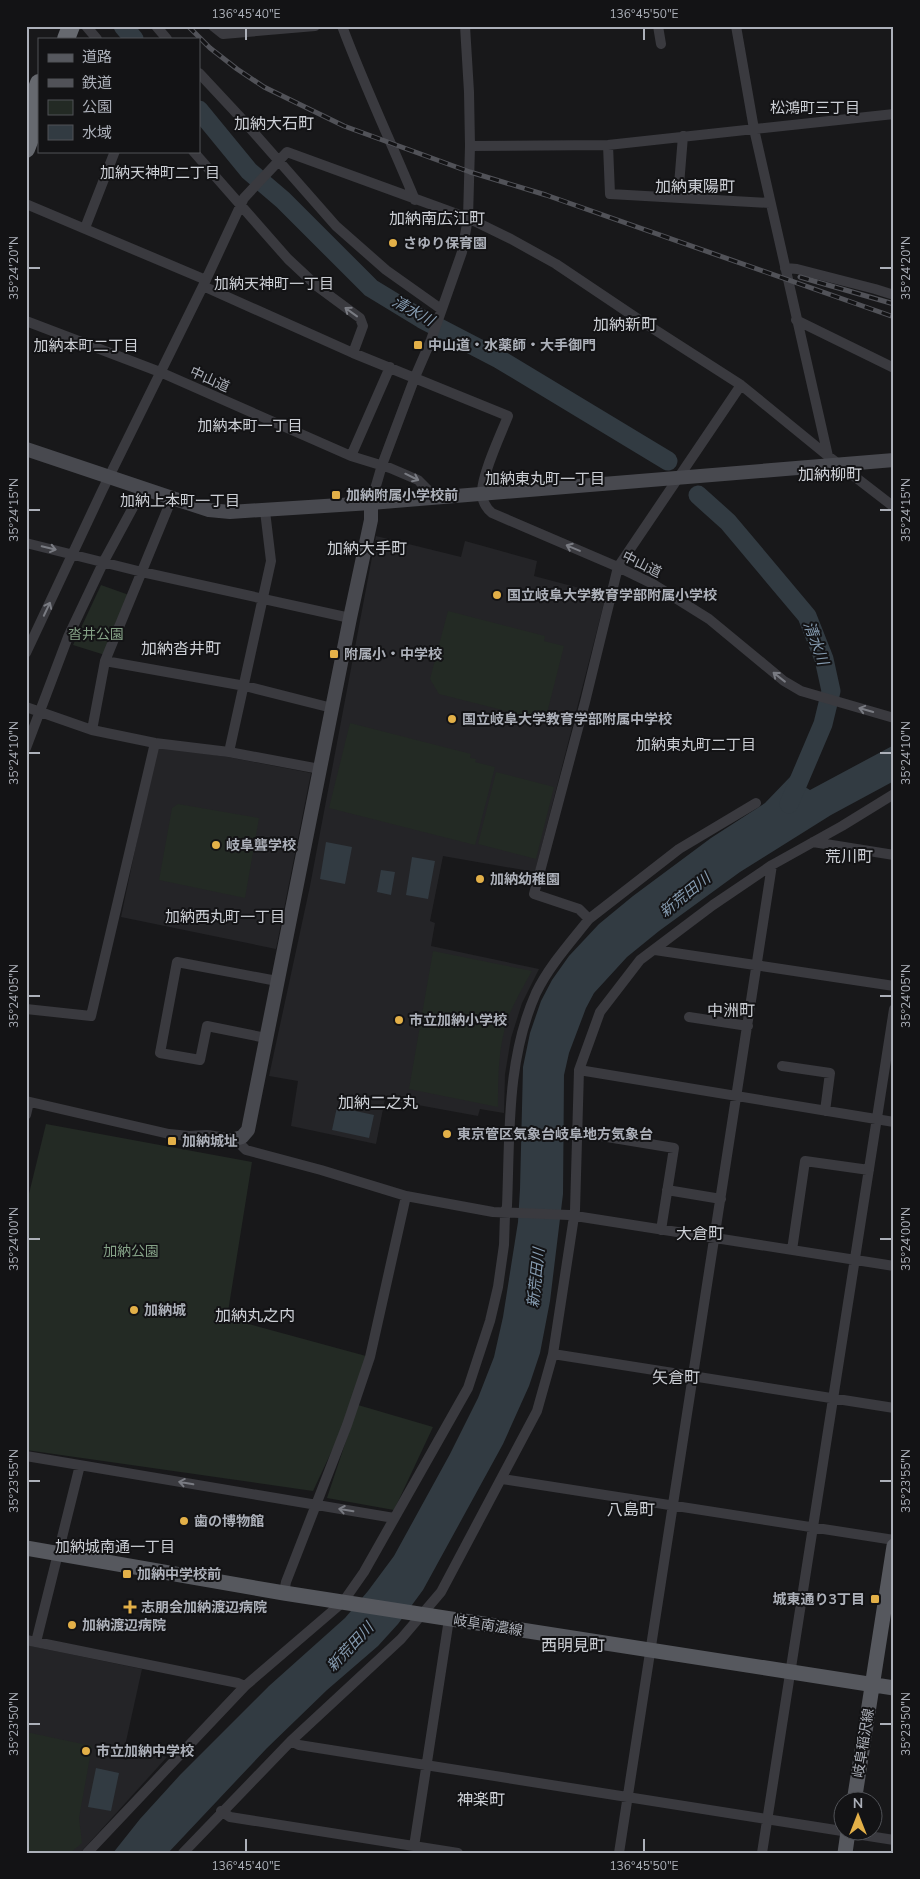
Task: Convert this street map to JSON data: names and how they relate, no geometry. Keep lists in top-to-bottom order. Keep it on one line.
{"streets":{"main road":["岐阜南濃線","岐阜稲沢線"],"street":["中山道"]},"crossings":[["岐阜南濃線","岐阜稲沢線"]],"districts":["松鴻町三丁目","加納大石町","加納天神町二丁目","加納東陽町","加納南広江町","加納天神町一丁目","加納新町","加納本町二丁目","加納本町一丁目","加納柳町","加納東丸町一丁目","加納上本町一丁目","加納大手町","加納沓井町","加納東丸町二丁目","荒川町","加納西丸町一丁目","中洲町","加納二之丸","大倉町","加納丸之内","矢倉町","八島町","加納城南通一丁目","西明見町","神楽町"],"water":["清水川","新荒田川"],"parks":["沓井公園","加納公園"],"places":{"other":["さゆり保育園","国立岐阜大学教育学部附属小学校","国立岐阜大学教育学部附属中学校","岐阜聾学校","加納幼稚園","市立加納小学校","東京管区気象台岐阜地方気象台","加納城","歯の博物館","加納渡辺病院","市立加納中学校"],"transit":["中山道・水薬師・大手御門","加納附属小学校前","附属小・中学校","加納城址","加納中学校前","城東通り3丁目"],"health":["志朋会加納渡辺病院"]},"legend":["道路","鉄道","公園","水域"],"north":"top","coordinates":["136°45'40\"E","136°45'50\"E","35°24'20\"N","35°24'15\"N","35°24'10\"N","35°24'05\"N","35°24'00\"N","35°23'55\"N","35°23'50\"N"]}
